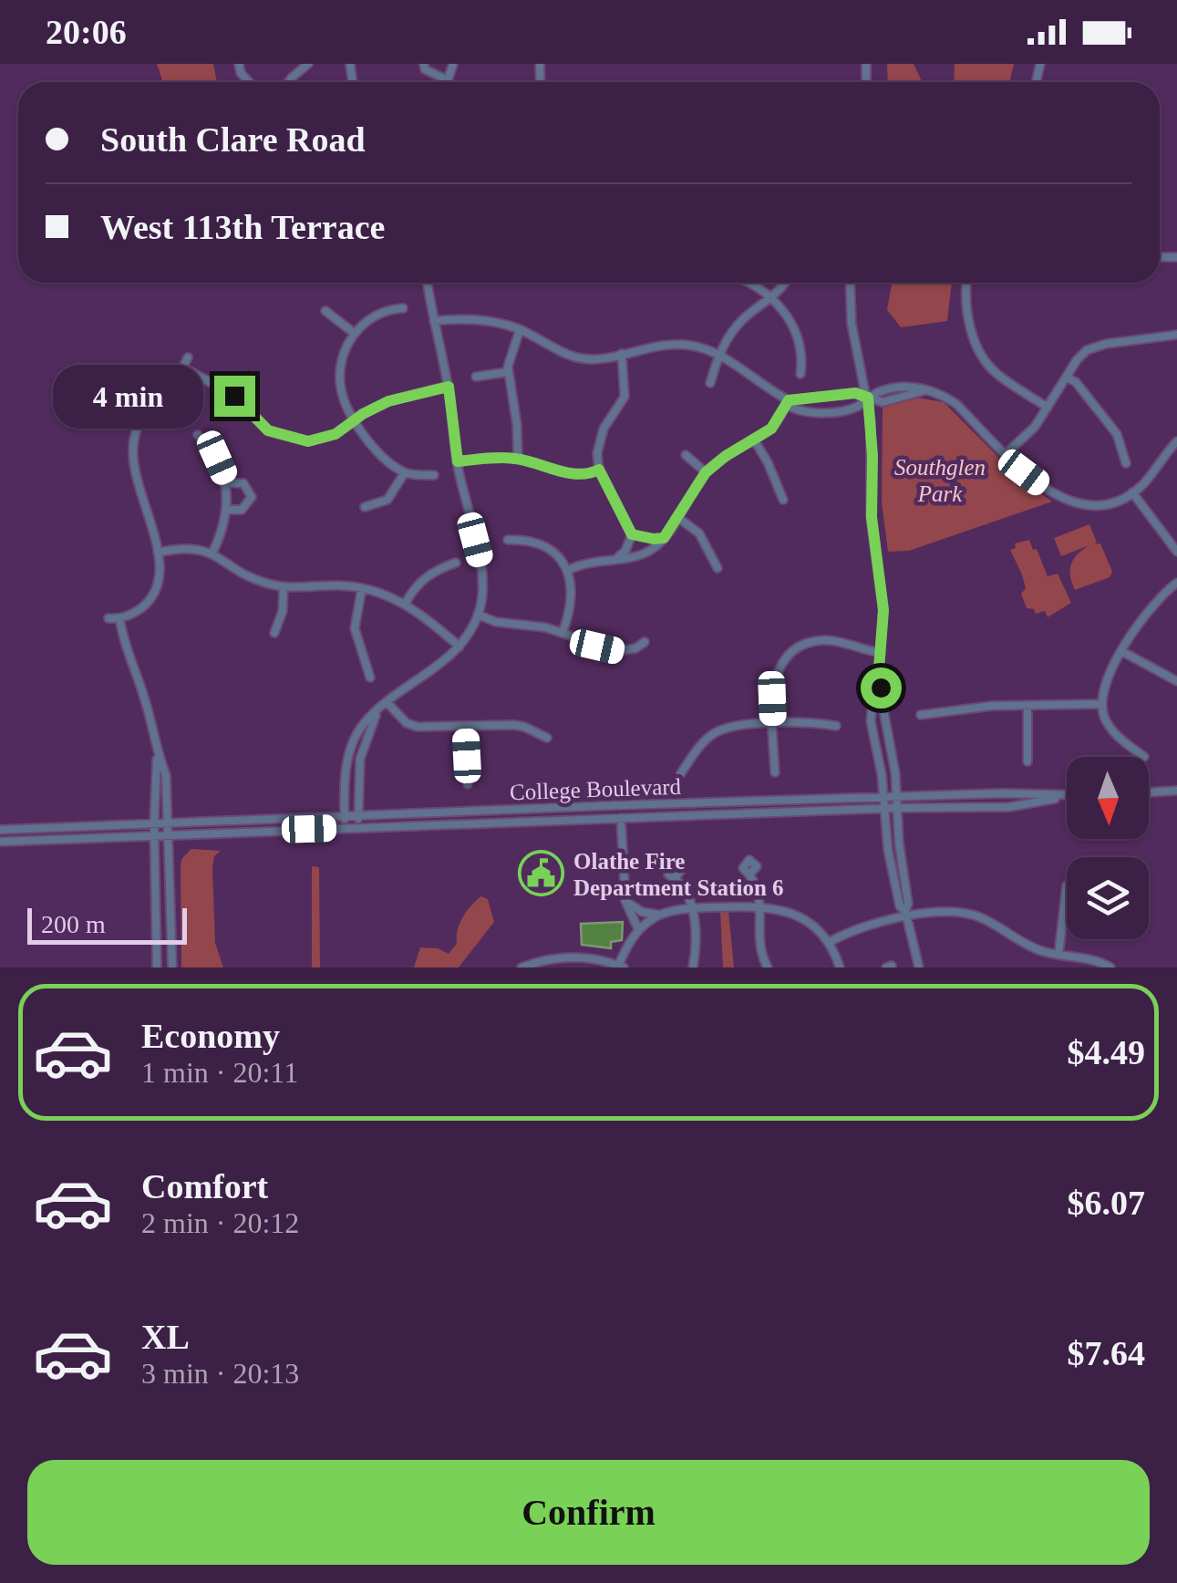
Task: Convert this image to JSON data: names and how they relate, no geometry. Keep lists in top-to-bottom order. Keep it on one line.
{"streets":{"street":["College Boulevard"]},"parks":["Southglen Park"],"places":{"public building":["Olathe Fire Department Station 6"]},"scale_bar":"200 m","north":"bottom","page":{"status":"20:06","banner":["South Clare Road","West 113th Terrace"],"bubble":"4 min","scale":"200 m","list":[{"name":"Economy","note":"1 min · 20:11","value":"$4.49"},{"name":"Comfort","note":"2 min · 20:12","value":"$6.07"},{"name":"XL","note":"3 min · 20:13","value":"$7.64"}],"buttons":"Confirm"}}
